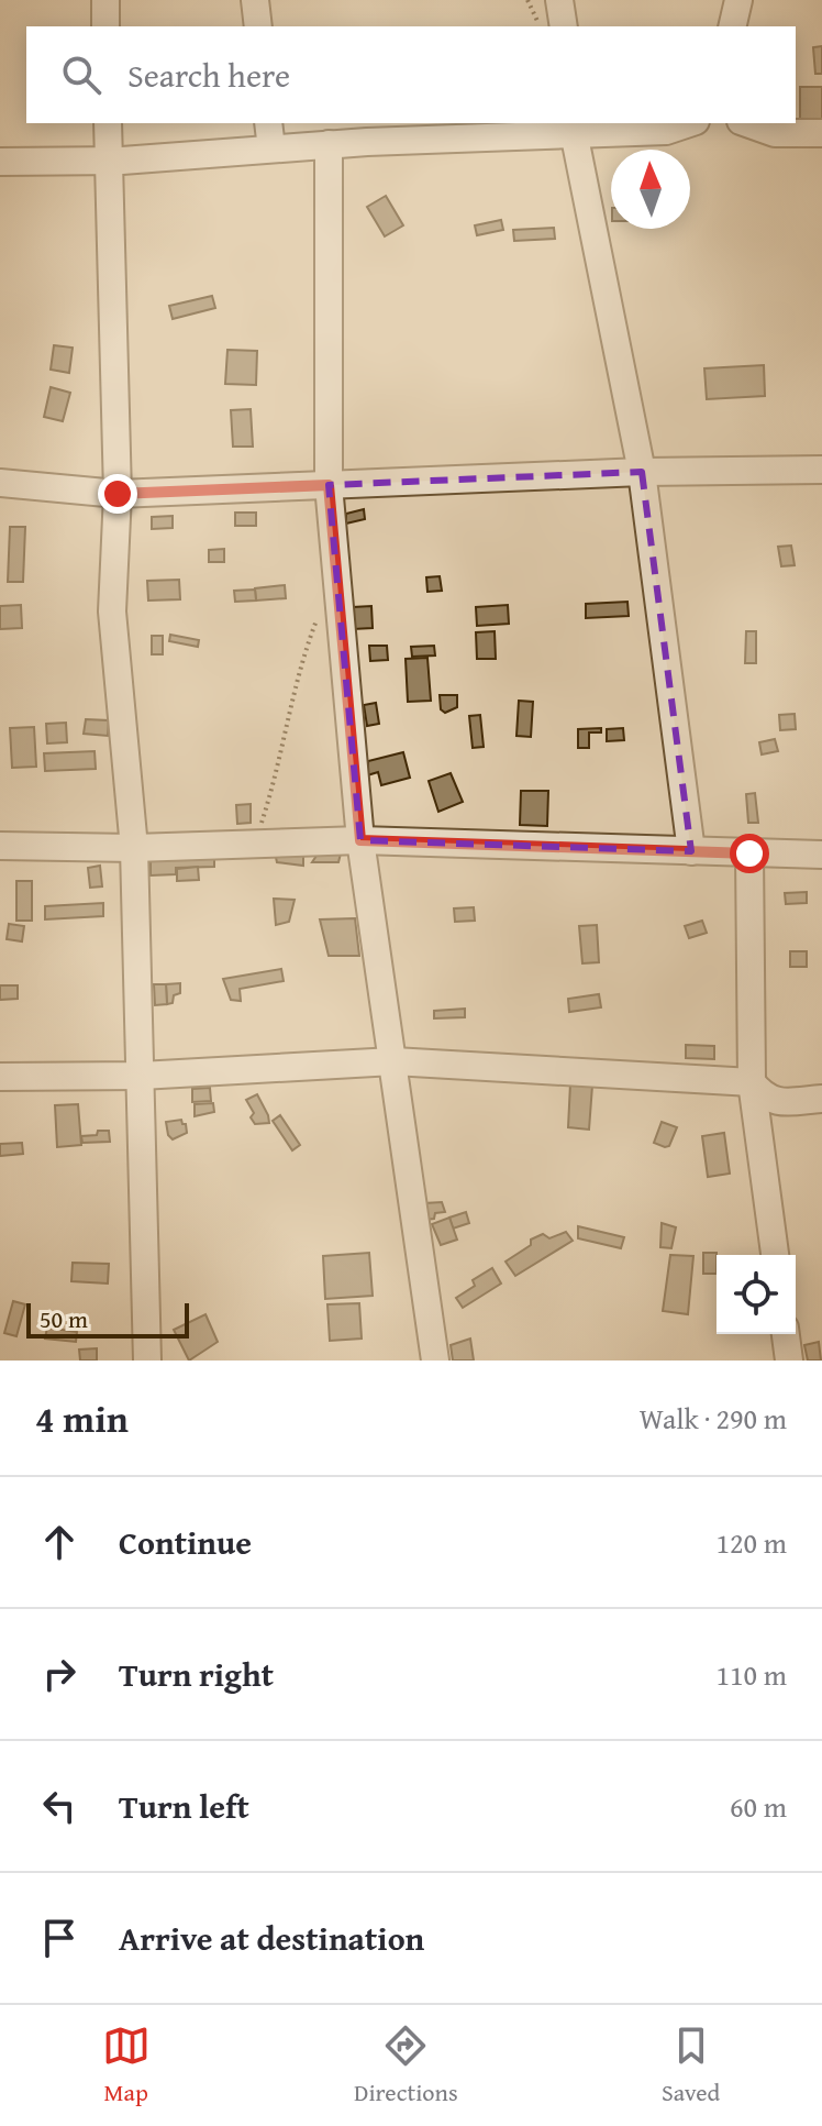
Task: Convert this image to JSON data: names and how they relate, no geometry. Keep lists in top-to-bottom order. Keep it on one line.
{"scale_bar":"50 m","north":"top","page":{"search":"Search here","scale":"50 m","heading":["4 min","Walk · 290 m"],"list":[["Continue","120 m"],["Turn right","110 m"],["Turn left","60 m"],"Arrive at destination"],"nav":["Map","Directions","Saved"]}}
